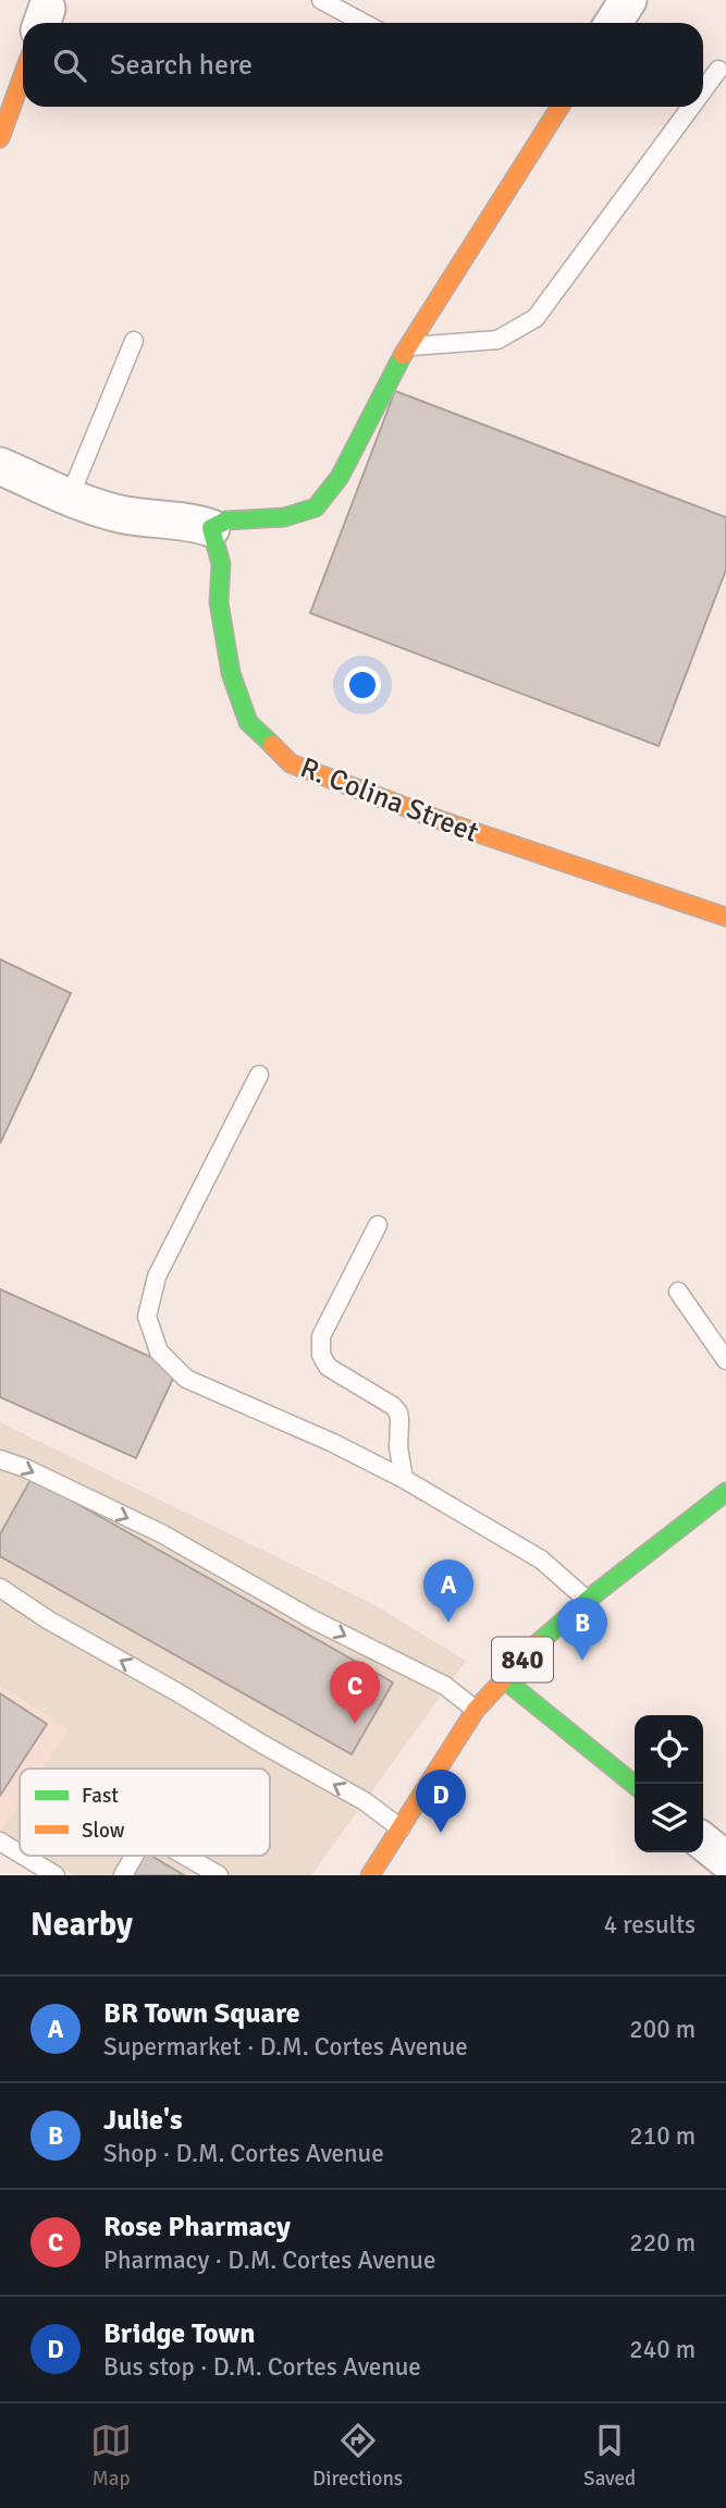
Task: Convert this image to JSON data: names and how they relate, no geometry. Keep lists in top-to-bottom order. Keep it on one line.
{"streets":{"main road":["R. Colina Street","840"]},"legend":["Fast","Slow"],"page":{"search":"Search here","pins":["A","B","C","D"],"heading":["Nearby","4 results"],"list":[{"mark":"A","name":"BR Town Square","note":"Supermarket · D.M. Cortes Avenue","value":"200 m"},{"mark":"B","name":"Julie's","note":"Shop · D.M. Cortes Avenue","value":"210 m"},{"mark":"C","name":"Rose Pharmacy","note":"Pharmacy · D.M. Cortes Avenue","value":"220 m"},{"mark":"D","name":"Bridge Town","note":"Bus stop · D.M. Cortes Avenue","value":"240 m"}],"nav":["Map","Directions","Saved"]}}
